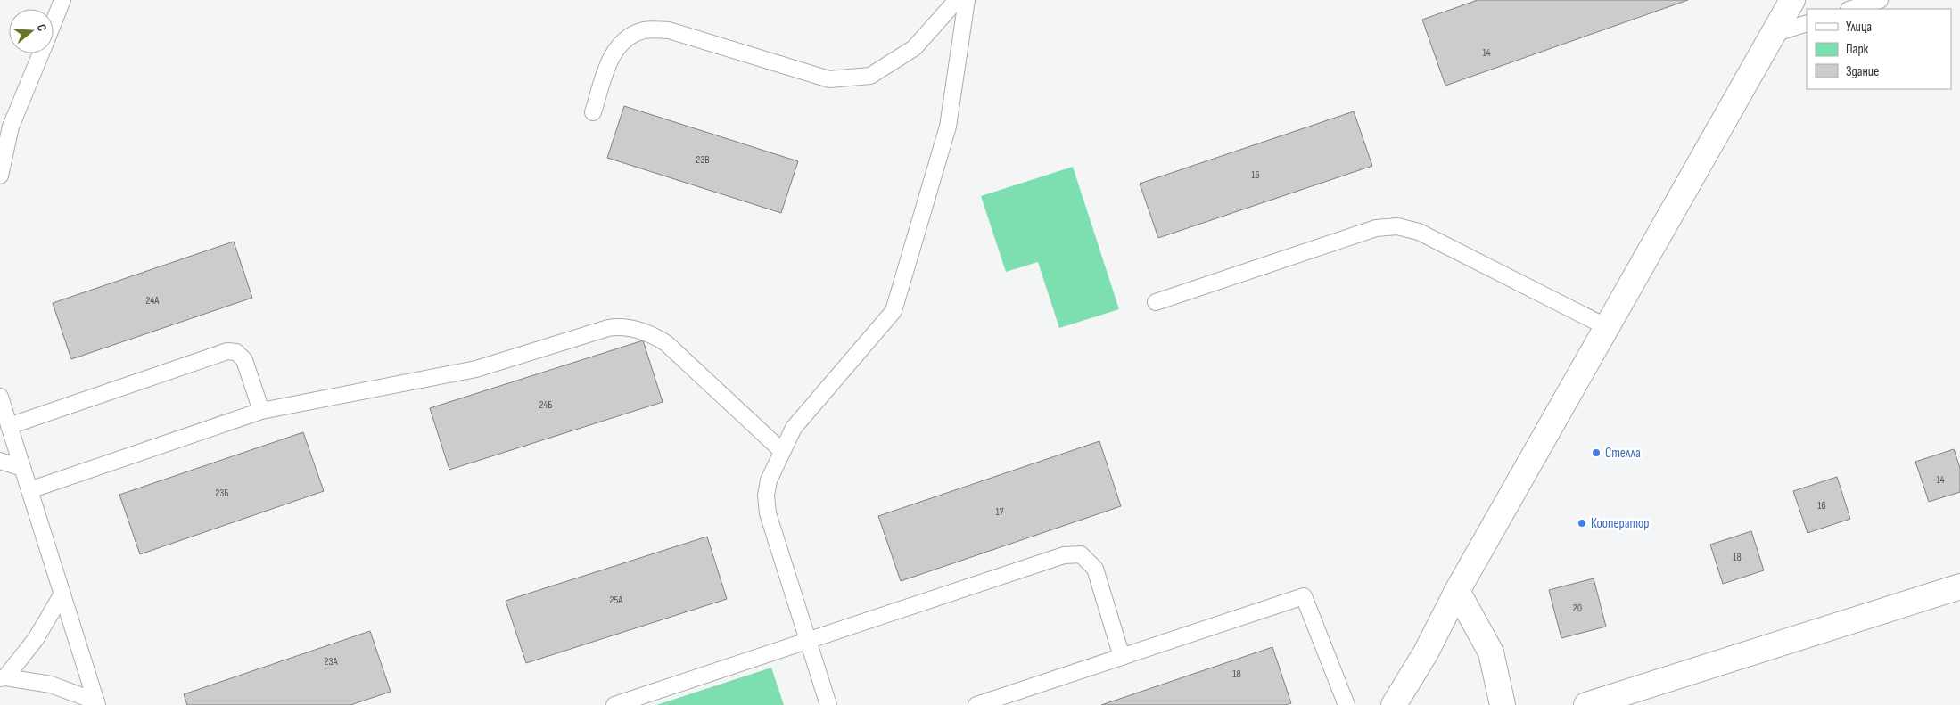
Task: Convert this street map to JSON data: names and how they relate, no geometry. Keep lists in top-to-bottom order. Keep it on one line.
{"places":["Стелла","Кооператор"],"house_numbers":["14","23В","16","24А","24Б","14","23Б","16","17","18","25А","20","23А","18"],"legend":["Улица","Парк","Здание"],"north":"right"}
